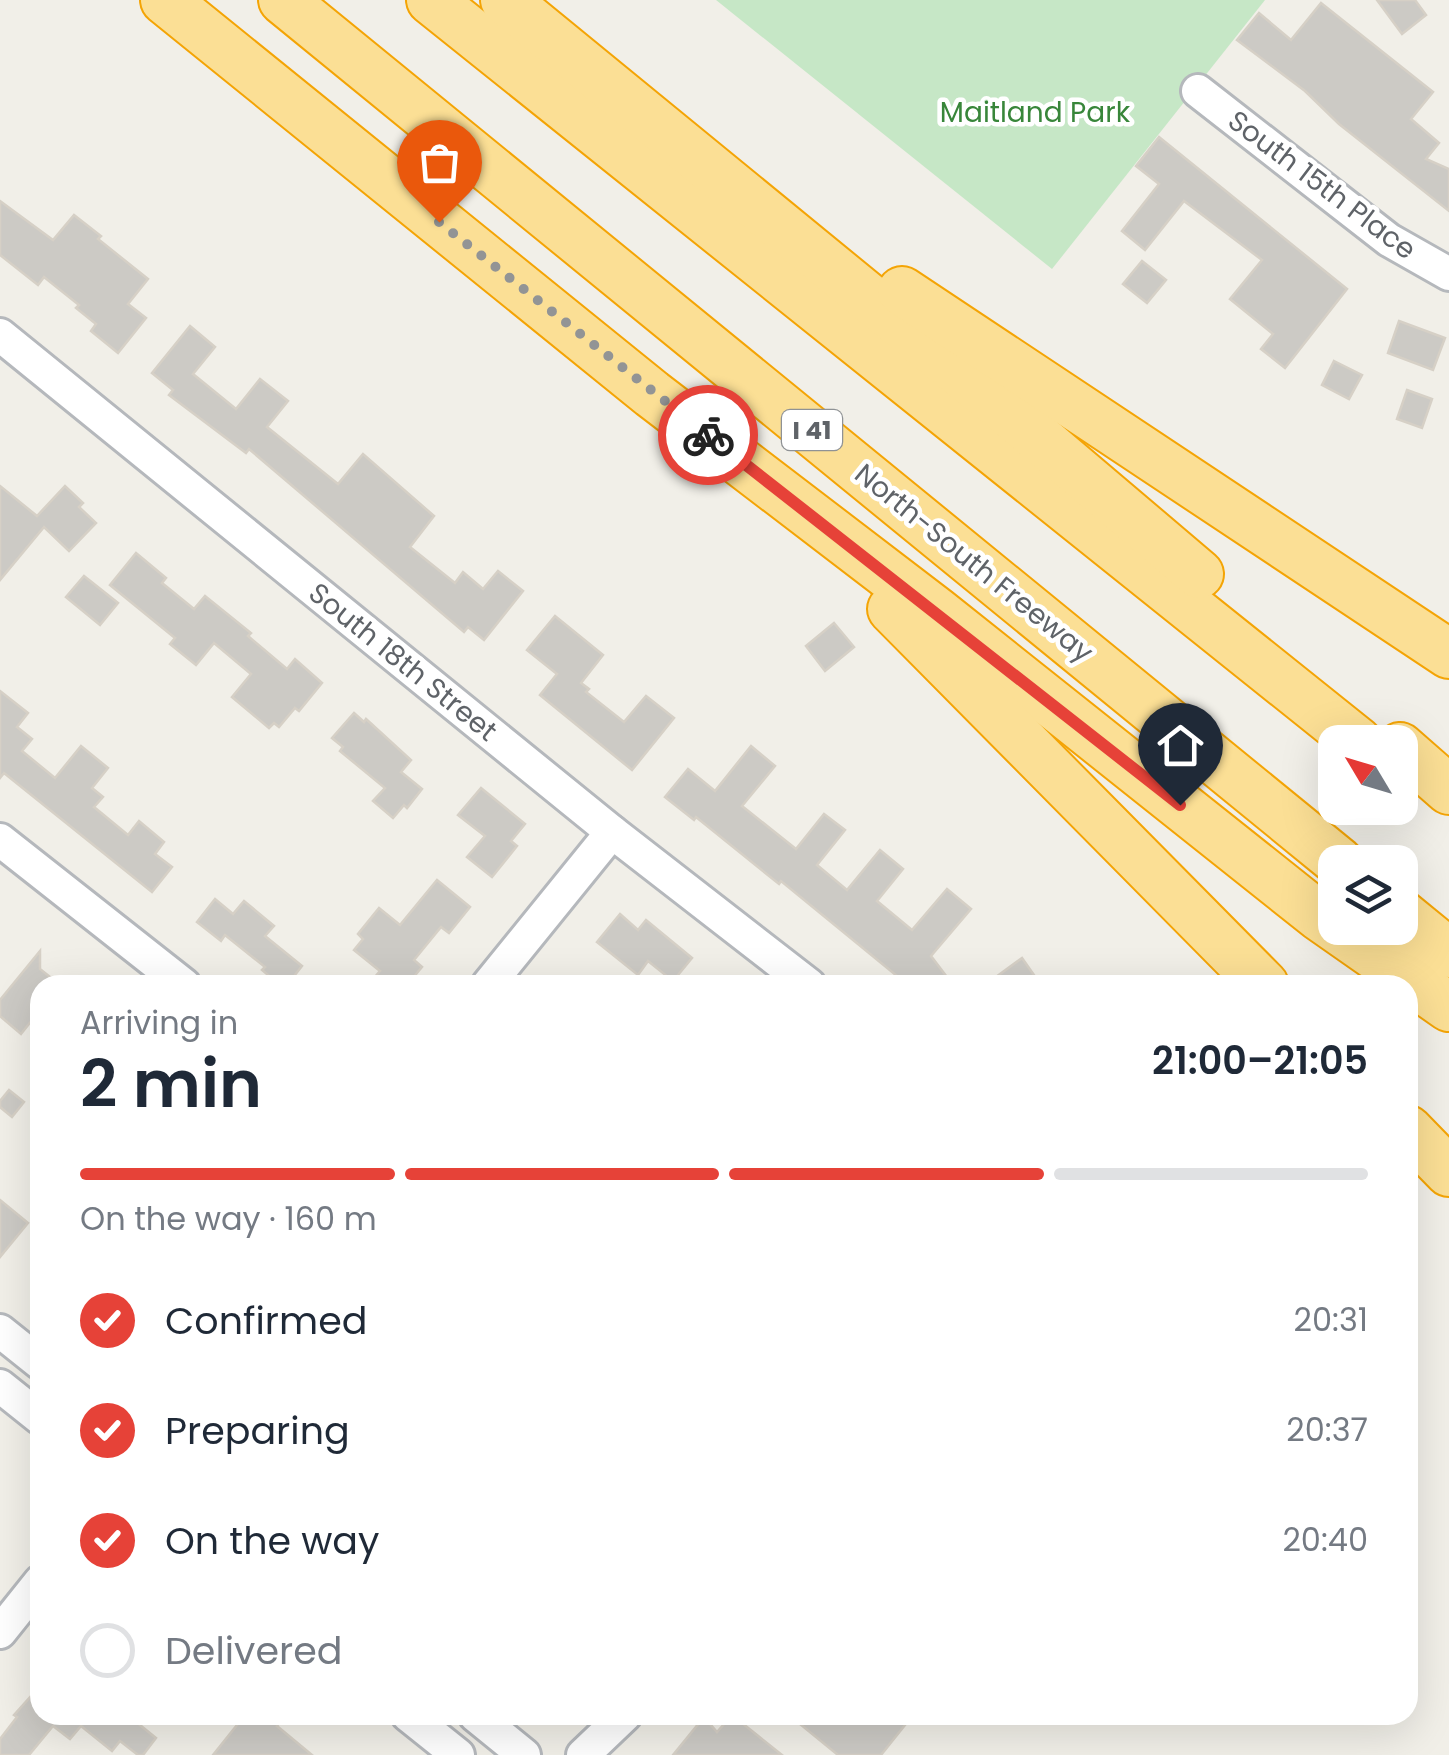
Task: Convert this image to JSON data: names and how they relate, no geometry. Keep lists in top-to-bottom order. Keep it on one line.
{"streets":{"highway":["I 41","North-South Freeway"],"street":["South 15th Place","South 18th Street"]},"parks":["Maitland Park"],"north":"top left","page":{"heading":["2 min","Arriving in","21:00–21:05"],"bar":"On the way · 160 m","list":[["Confirmed","20:31"],["Preparing","20:37"],["On the way","20:40"],"Delivered"]}}
